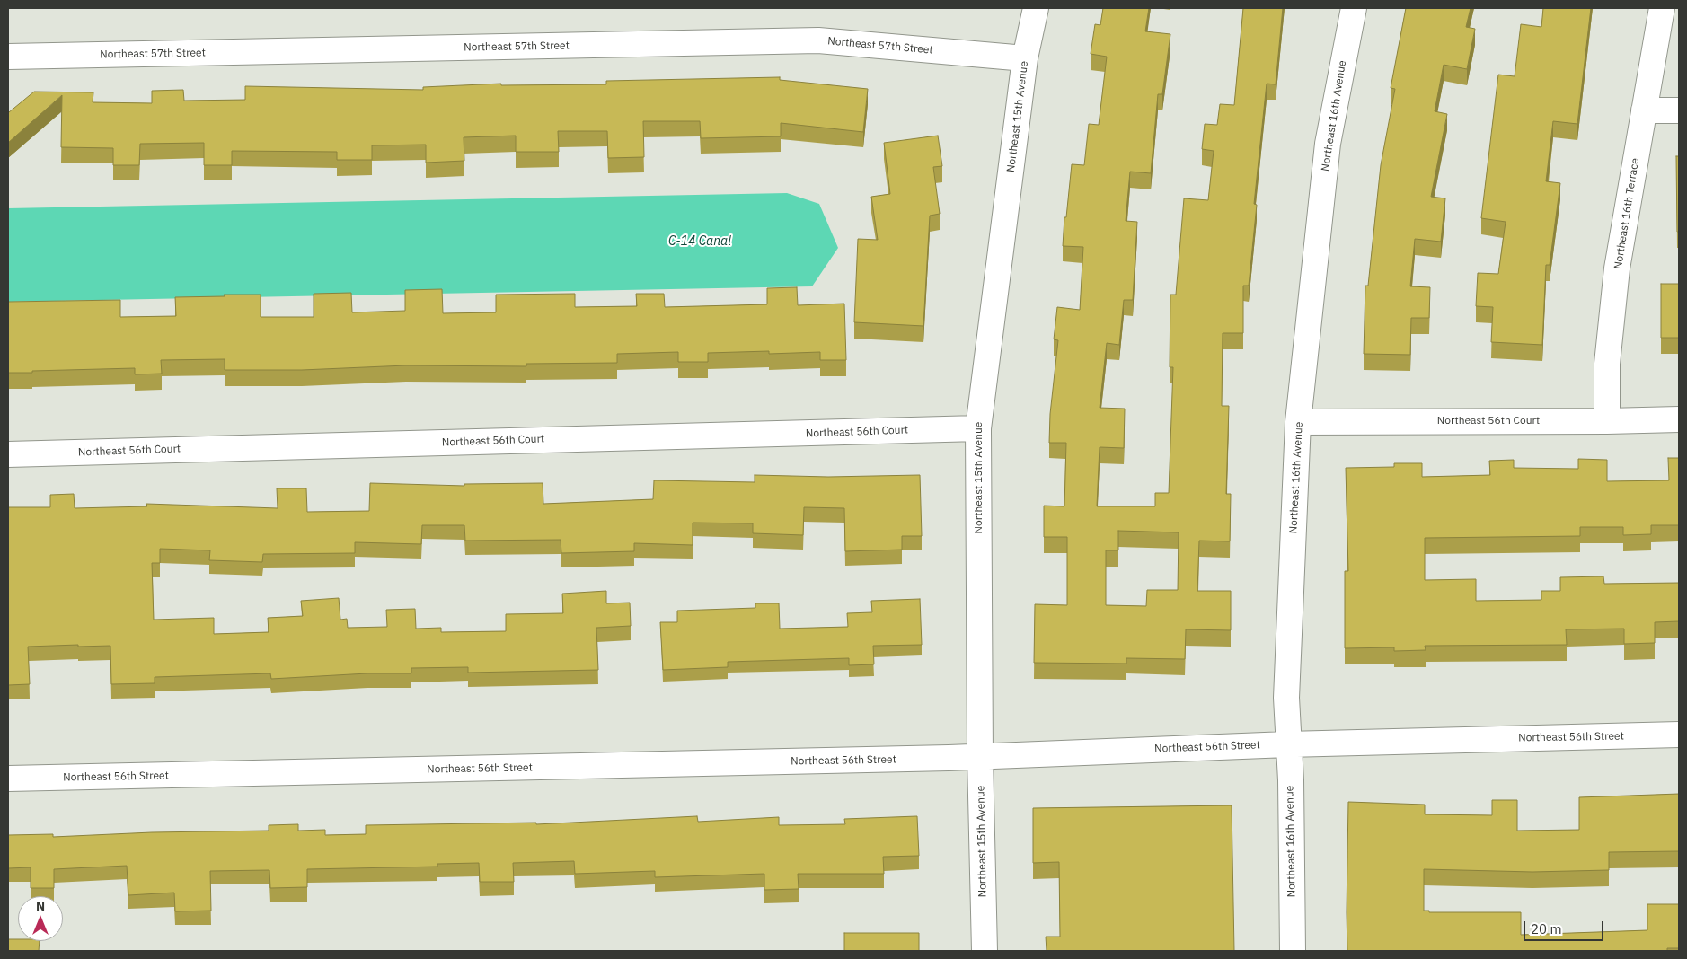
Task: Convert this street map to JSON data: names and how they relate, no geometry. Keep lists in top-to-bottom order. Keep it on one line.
{"streets":{"street":["Northeast 57th Street","Northeast 16th Avenue","Northeast 15th Avenue","Northeast 16th Terrace","Northeast 56th Court","Northeast 56th Street"]},"crossings":[["Northeast 57th Street","Northeast 15th Avenue"],["Northeast 16th Avenue","Northeast 56th Court"],["Northeast 16th Avenue","Northeast 56th Street"],["Northeast 15th Avenue","Northeast 56th Court"],["Northeast 15th Avenue","Northeast 56th Street"],["Northeast 16th Terrace","Northeast 56th Court"]],"water":["C-14 Canal"],"scale_bar":"20 m","north":"top"}
